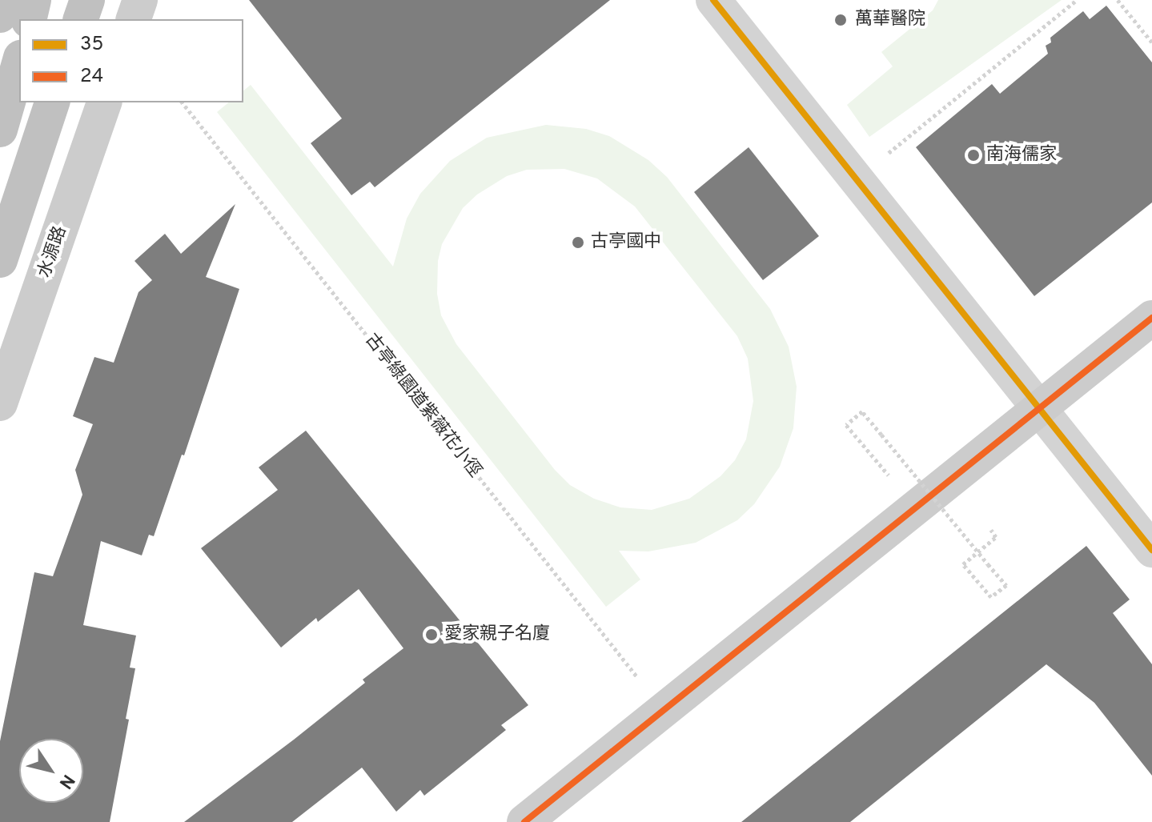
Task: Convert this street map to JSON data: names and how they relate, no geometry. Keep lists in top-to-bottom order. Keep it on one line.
{"streets":{"street":["水源路"],"path":["古亭綠園道紫薇花小徑"]},"places":["萬華醫院","南海儒家","古亭國中","愛家親子名廈"],"lines":["transit line 35","transit line 24"],"legend":["35","24"],"north":"bottom right"}
